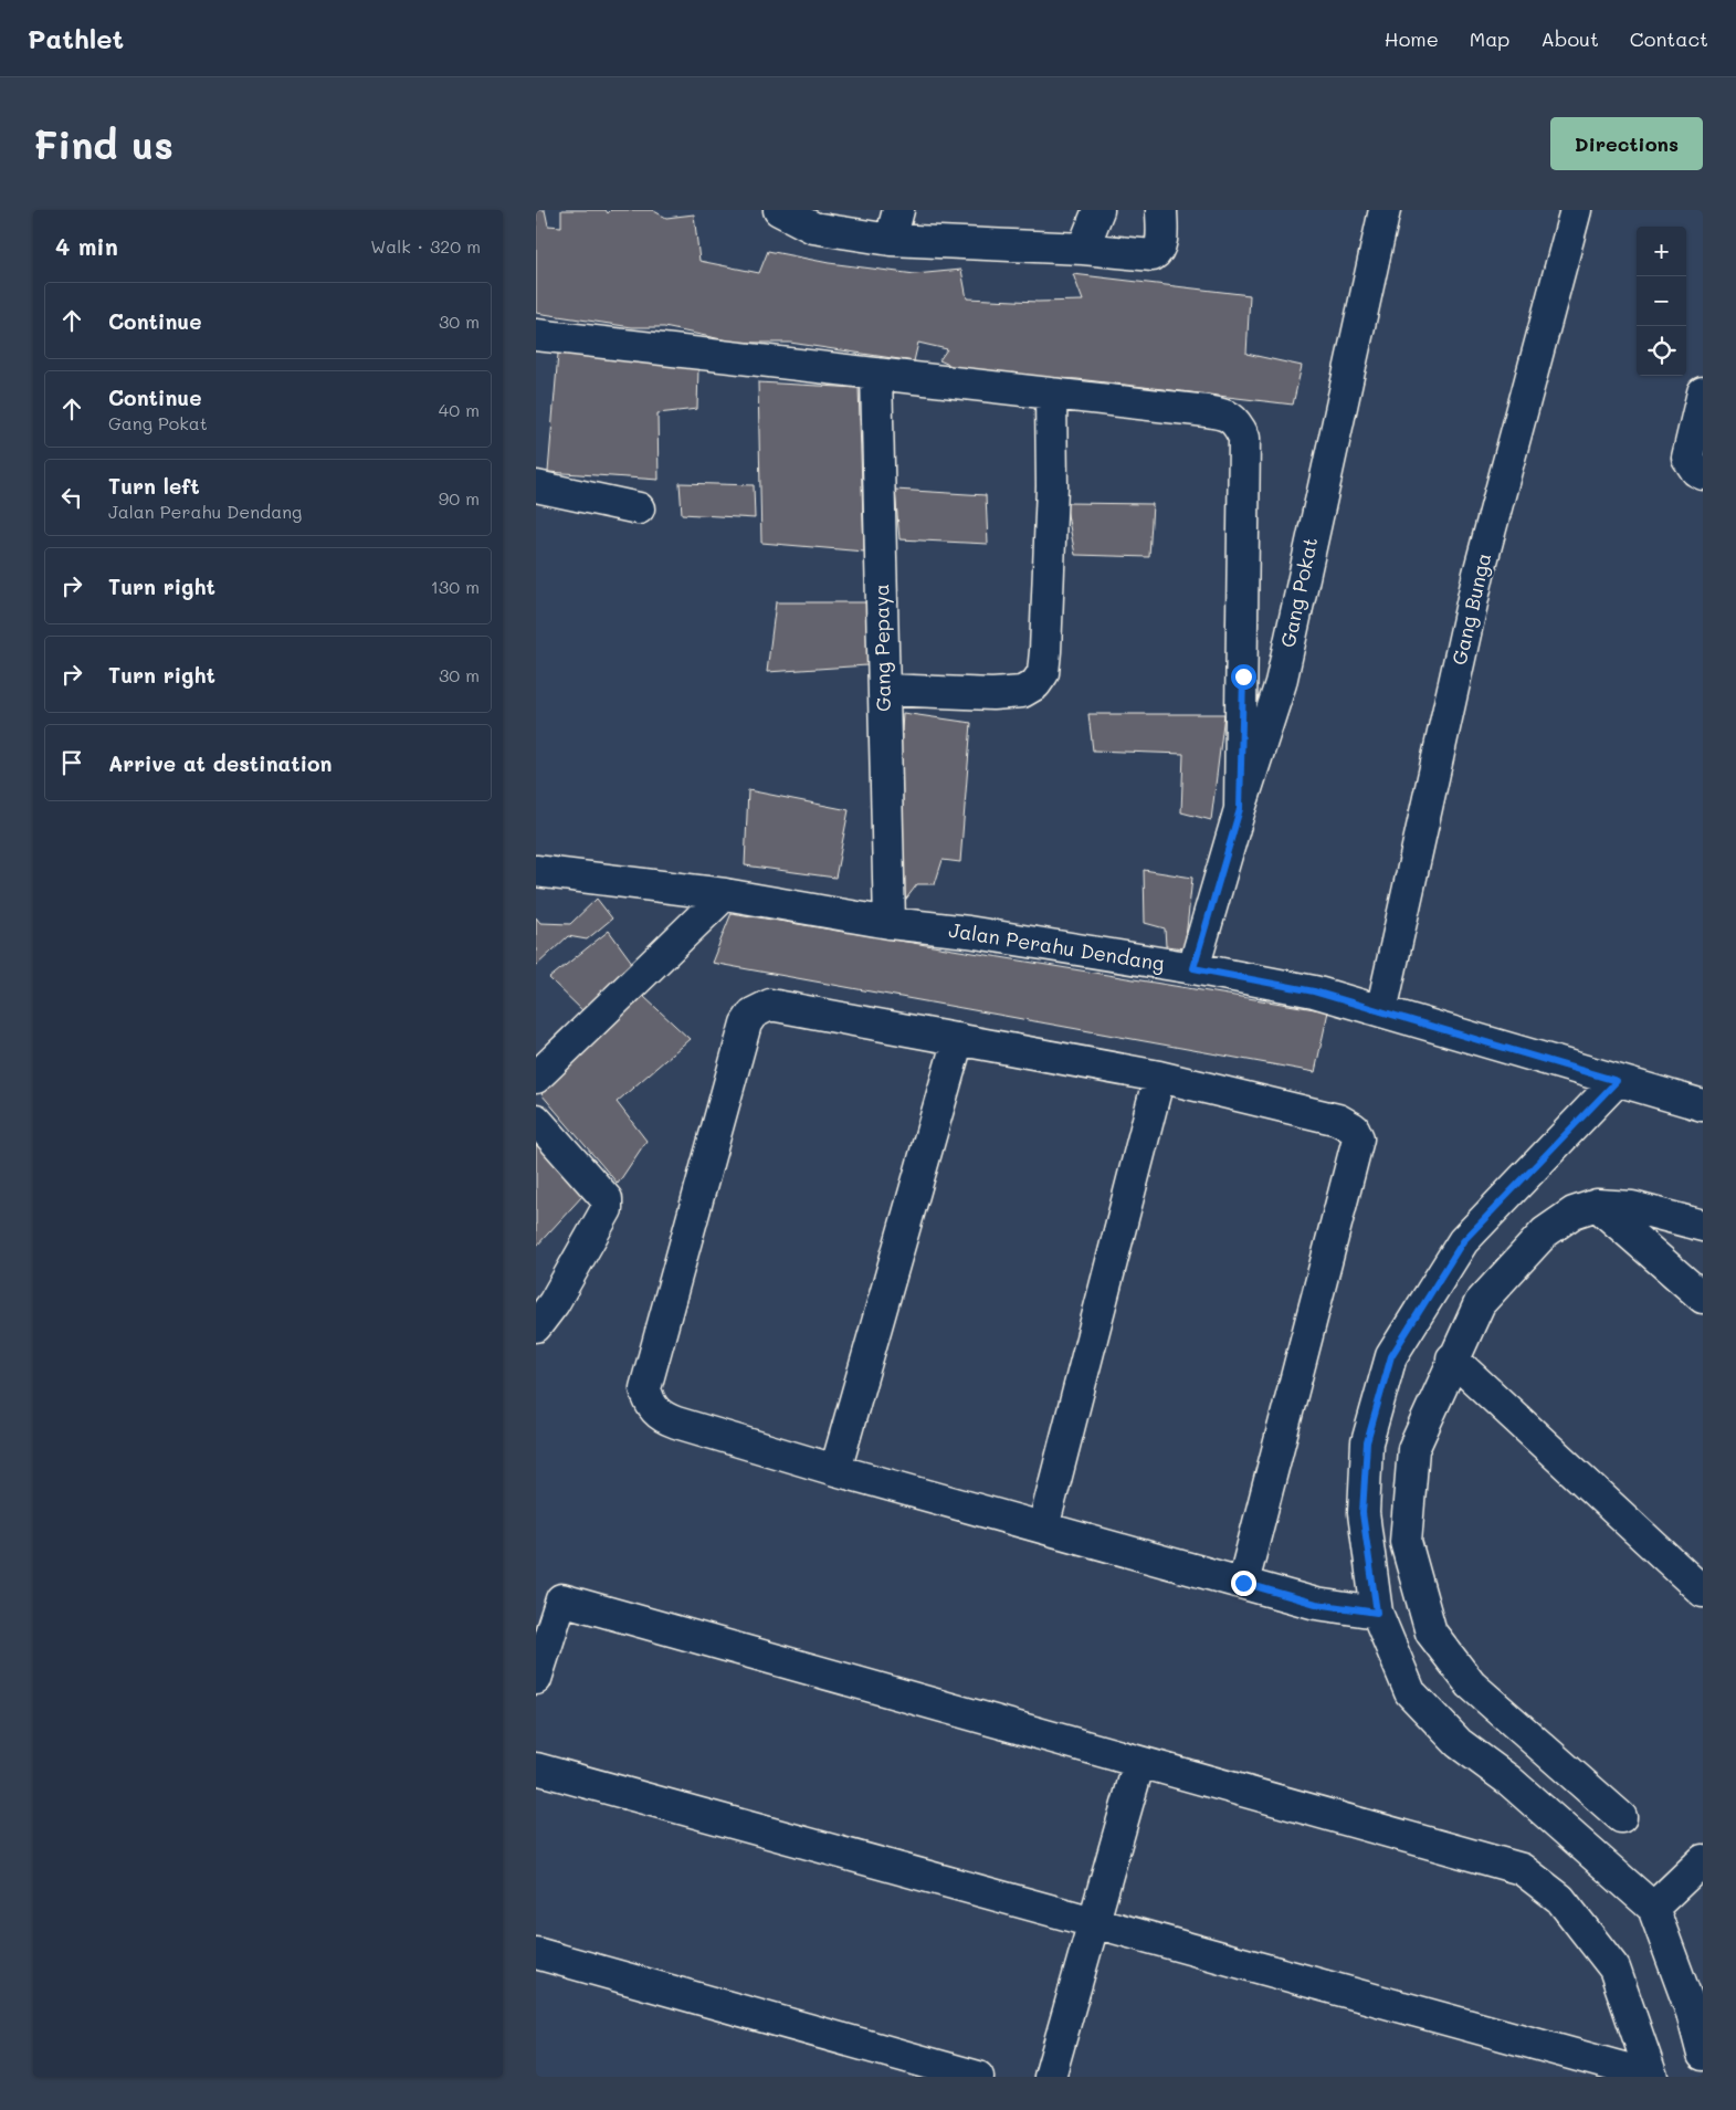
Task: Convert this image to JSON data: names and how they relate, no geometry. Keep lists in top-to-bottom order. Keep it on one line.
{"streets":{"street":["Gang Pokat","Gang Bunga","Gang Pepaya","Jalan Perahu Dendang"]},"crossings":[["Gang Pokat","Jalan Perahu Dendang"],["Gang Bunga","Jalan Perahu Dendang"],["Gang Pepaya","Jalan Perahu Dendang"]],"page":{"header":"Pathlet","nav":["Home","Map","About","Contact"],"buttons":"Directions","title":"Find us","heading":["4 min","Walk · 320 m"],"map_buttons":["+","−"],"list":[["Continue","30 m"],["Continue","Gang Pokat","40 m"],["Turn left","Jalan Perahu Dendang","90 m"],["Turn right","130 m"],["Turn right","30 m"],"Arrive at destination"]}}
